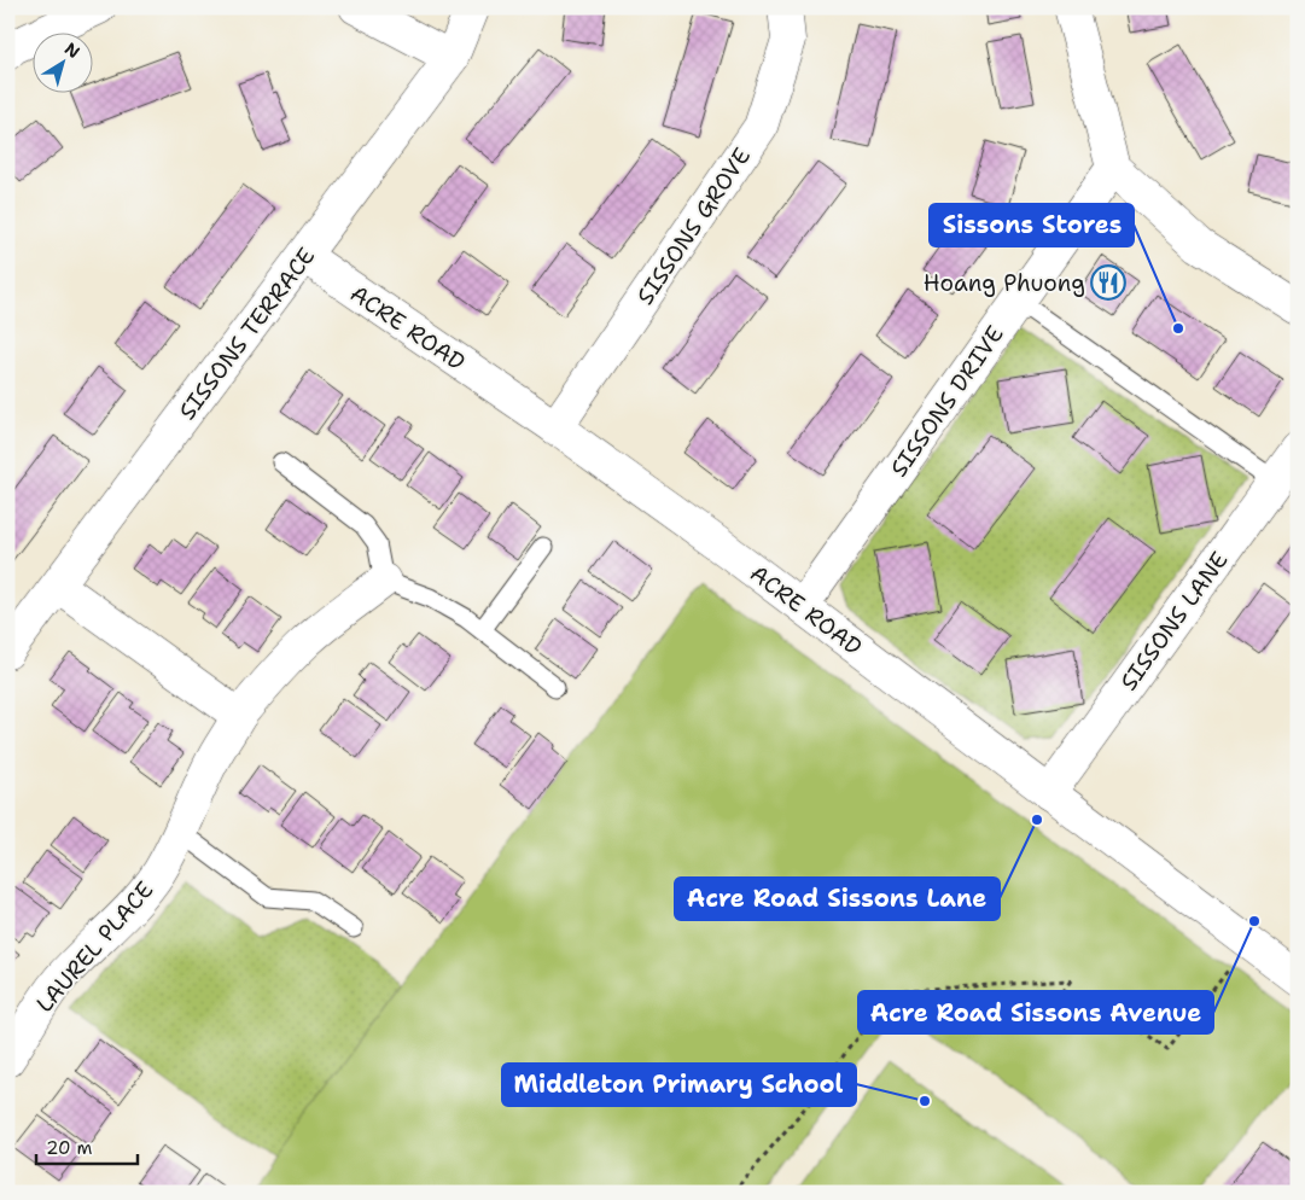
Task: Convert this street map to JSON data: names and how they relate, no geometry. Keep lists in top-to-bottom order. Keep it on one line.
{"streets":{"street":["SISSONS GROVE","ACRE ROAD","SISSONS TERRACE","SISSONS DRIVE","SISSONS LANE","LAUREL PLACE"]},"crossings":[["SISSONS GROVE","ACRE ROAD"],["ACRE ROAD","SISSONS TERRACE"],["ACRE ROAD","SISSONS DRIVE"],["ACRE ROAD","SISSONS LANE"]],"places":{"restaurant":["Hoang Phuong"],"other":["Sissons Stores","Acre Road Sissons Lane","Acre Road Sissons Avenue","Middleton Primary School"]},"scale_bar":"20 m","north":"top right"}
